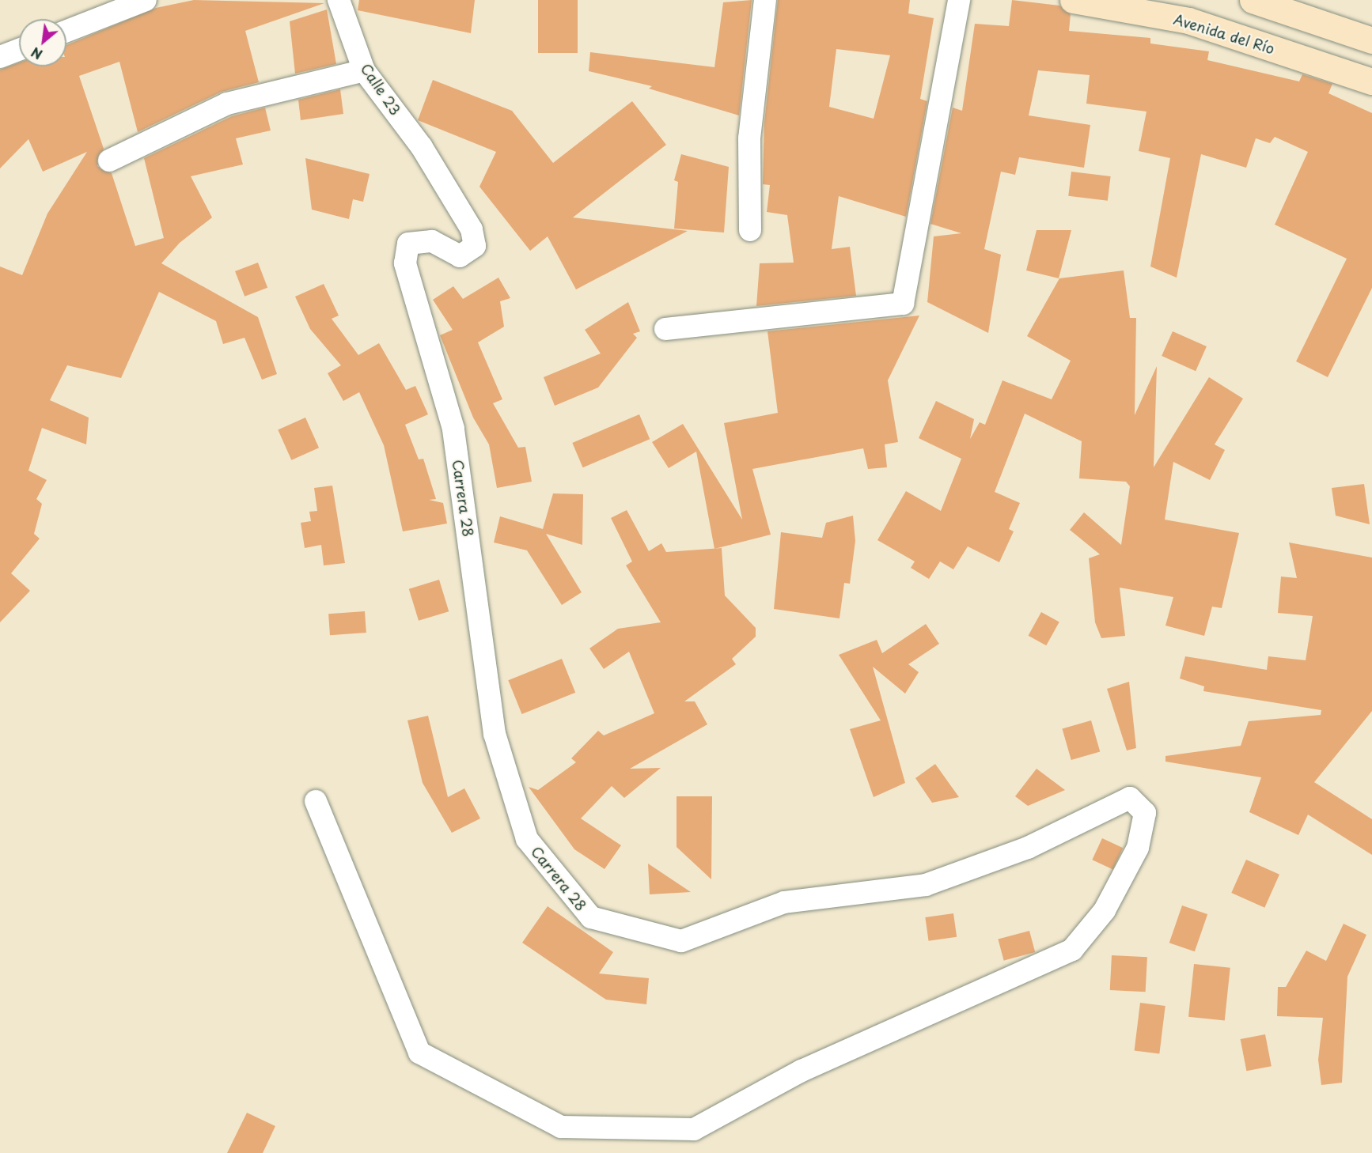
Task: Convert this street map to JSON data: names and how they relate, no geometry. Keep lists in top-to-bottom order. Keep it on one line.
{"streets":{"main road":["Avenida del Río"],"street":["Calle 23","Carrera 28"]},"crossings":[["Calle 23","Carrera 28"]],"north":"bottom left"}
